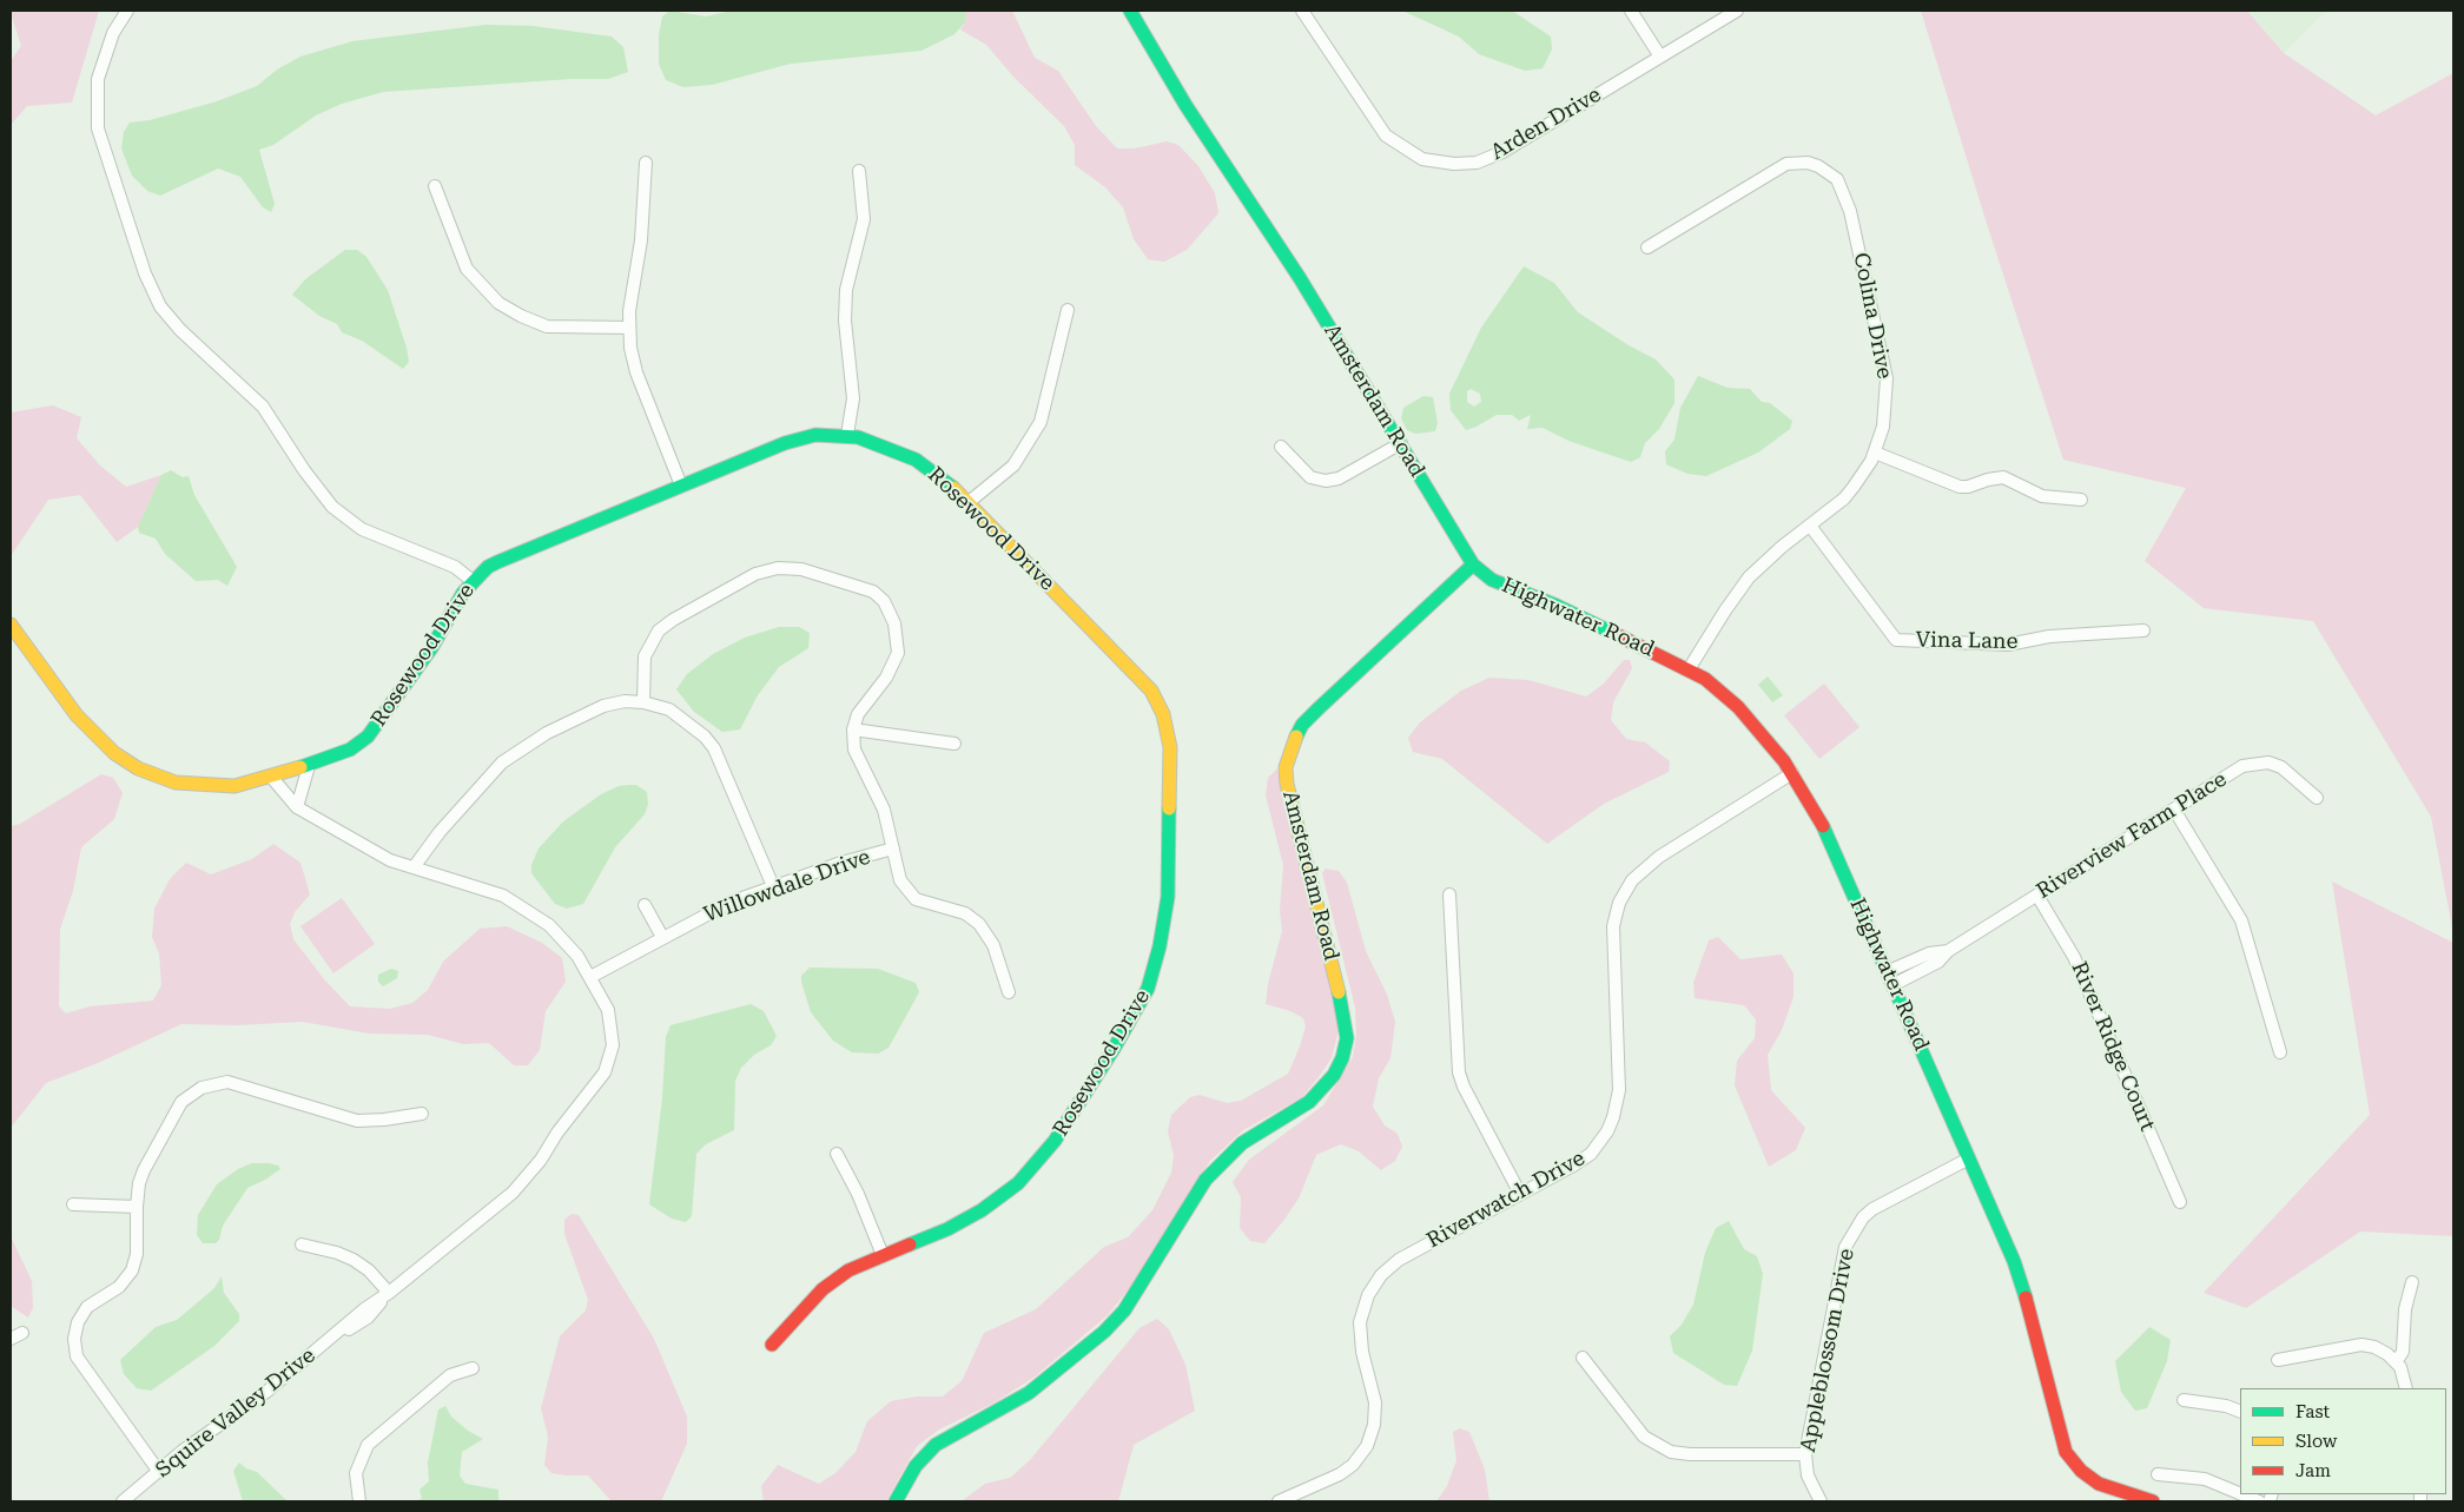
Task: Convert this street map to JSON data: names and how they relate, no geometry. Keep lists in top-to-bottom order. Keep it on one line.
{"streets":{"street":["Arden Drive","Colina Drive","Amsterdam Road","Rosewood Drive","Highwater Road","Vina Lane","Riverview Farm Place","Willowdale Drive","River Ridge Court","Riverwatch Drive","Appleblossom Drive","Squire Valley Drive"]},"crossings":[["Colina Drive","Highwater Road"],["Colina Drive","Vina Lane"],["Amsterdam Road","Highwater Road"],["Rosewood Drive","Squire Valley Drive"],["Highwater Road","Riverview Farm Place"],["Highwater Road","Riverwatch Drive"],["Highwater Road","Appleblossom Drive"],["Riverview Farm Place","River Ridge Court"],["Willowdale Drive","Squire Valley Drive"]],"legend":["Fast","Slow","Jam"]}
